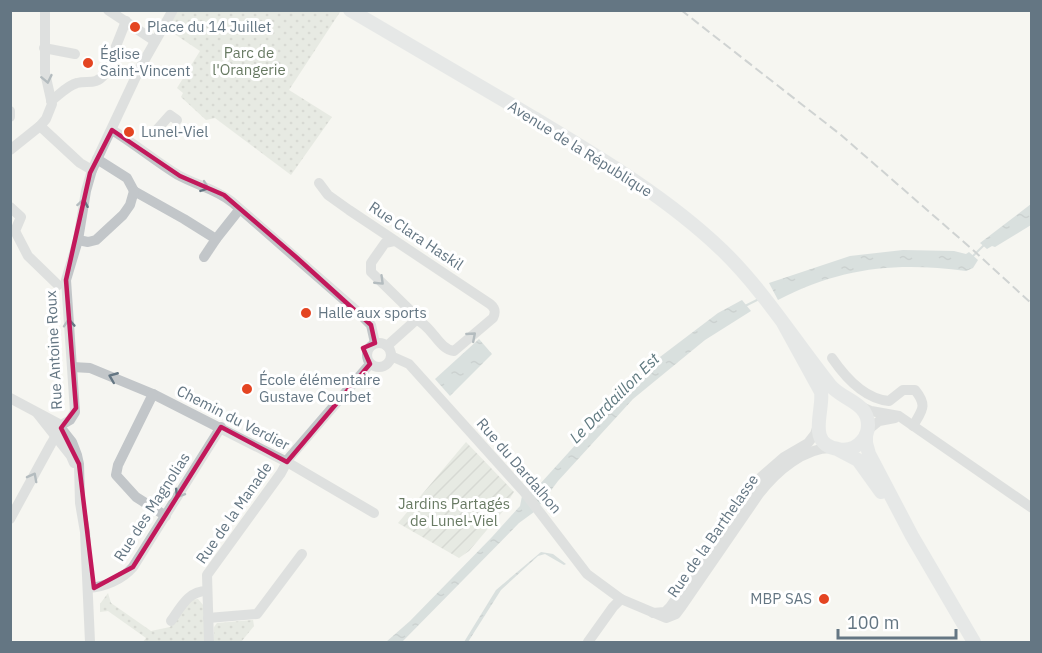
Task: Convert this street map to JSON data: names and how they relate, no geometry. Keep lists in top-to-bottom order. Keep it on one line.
{"streets":{"main road":["Avenue de la République"],"street":["Rue Clara Haskil","Rue Antoine Roux","Chemin du Verdier","Rue du Dardalhon","Rue des Magnolias","Rue de la Manade","Rue de la Barthelasse"]},"crossings":[["Rue Antoine Roux","Chemin du Verdier"],["Chemin du Verdier","Rue des Magnolias"],["Chemin du Verdier","Rue de la Manade"],["Rue du Dardalhon","Rue de la Manade"],["Rue du Dardalhon","Rue de la Barthelasse"]],"one_way":["Rue Antoine Roux","Rue des Magnolias"],"water":["Le Dardaillon Est"],"parks":["Parc de l'Orangerie","Jardins Partagés de Lunel-Viel"],"places":["Place du 14 Juillet","Église Saint-Vincent","Lunel-Viel","Halle aux sports","École élémentaire Gustave Courbet","MBP SAS"],"scale_bar":"100 m"}
